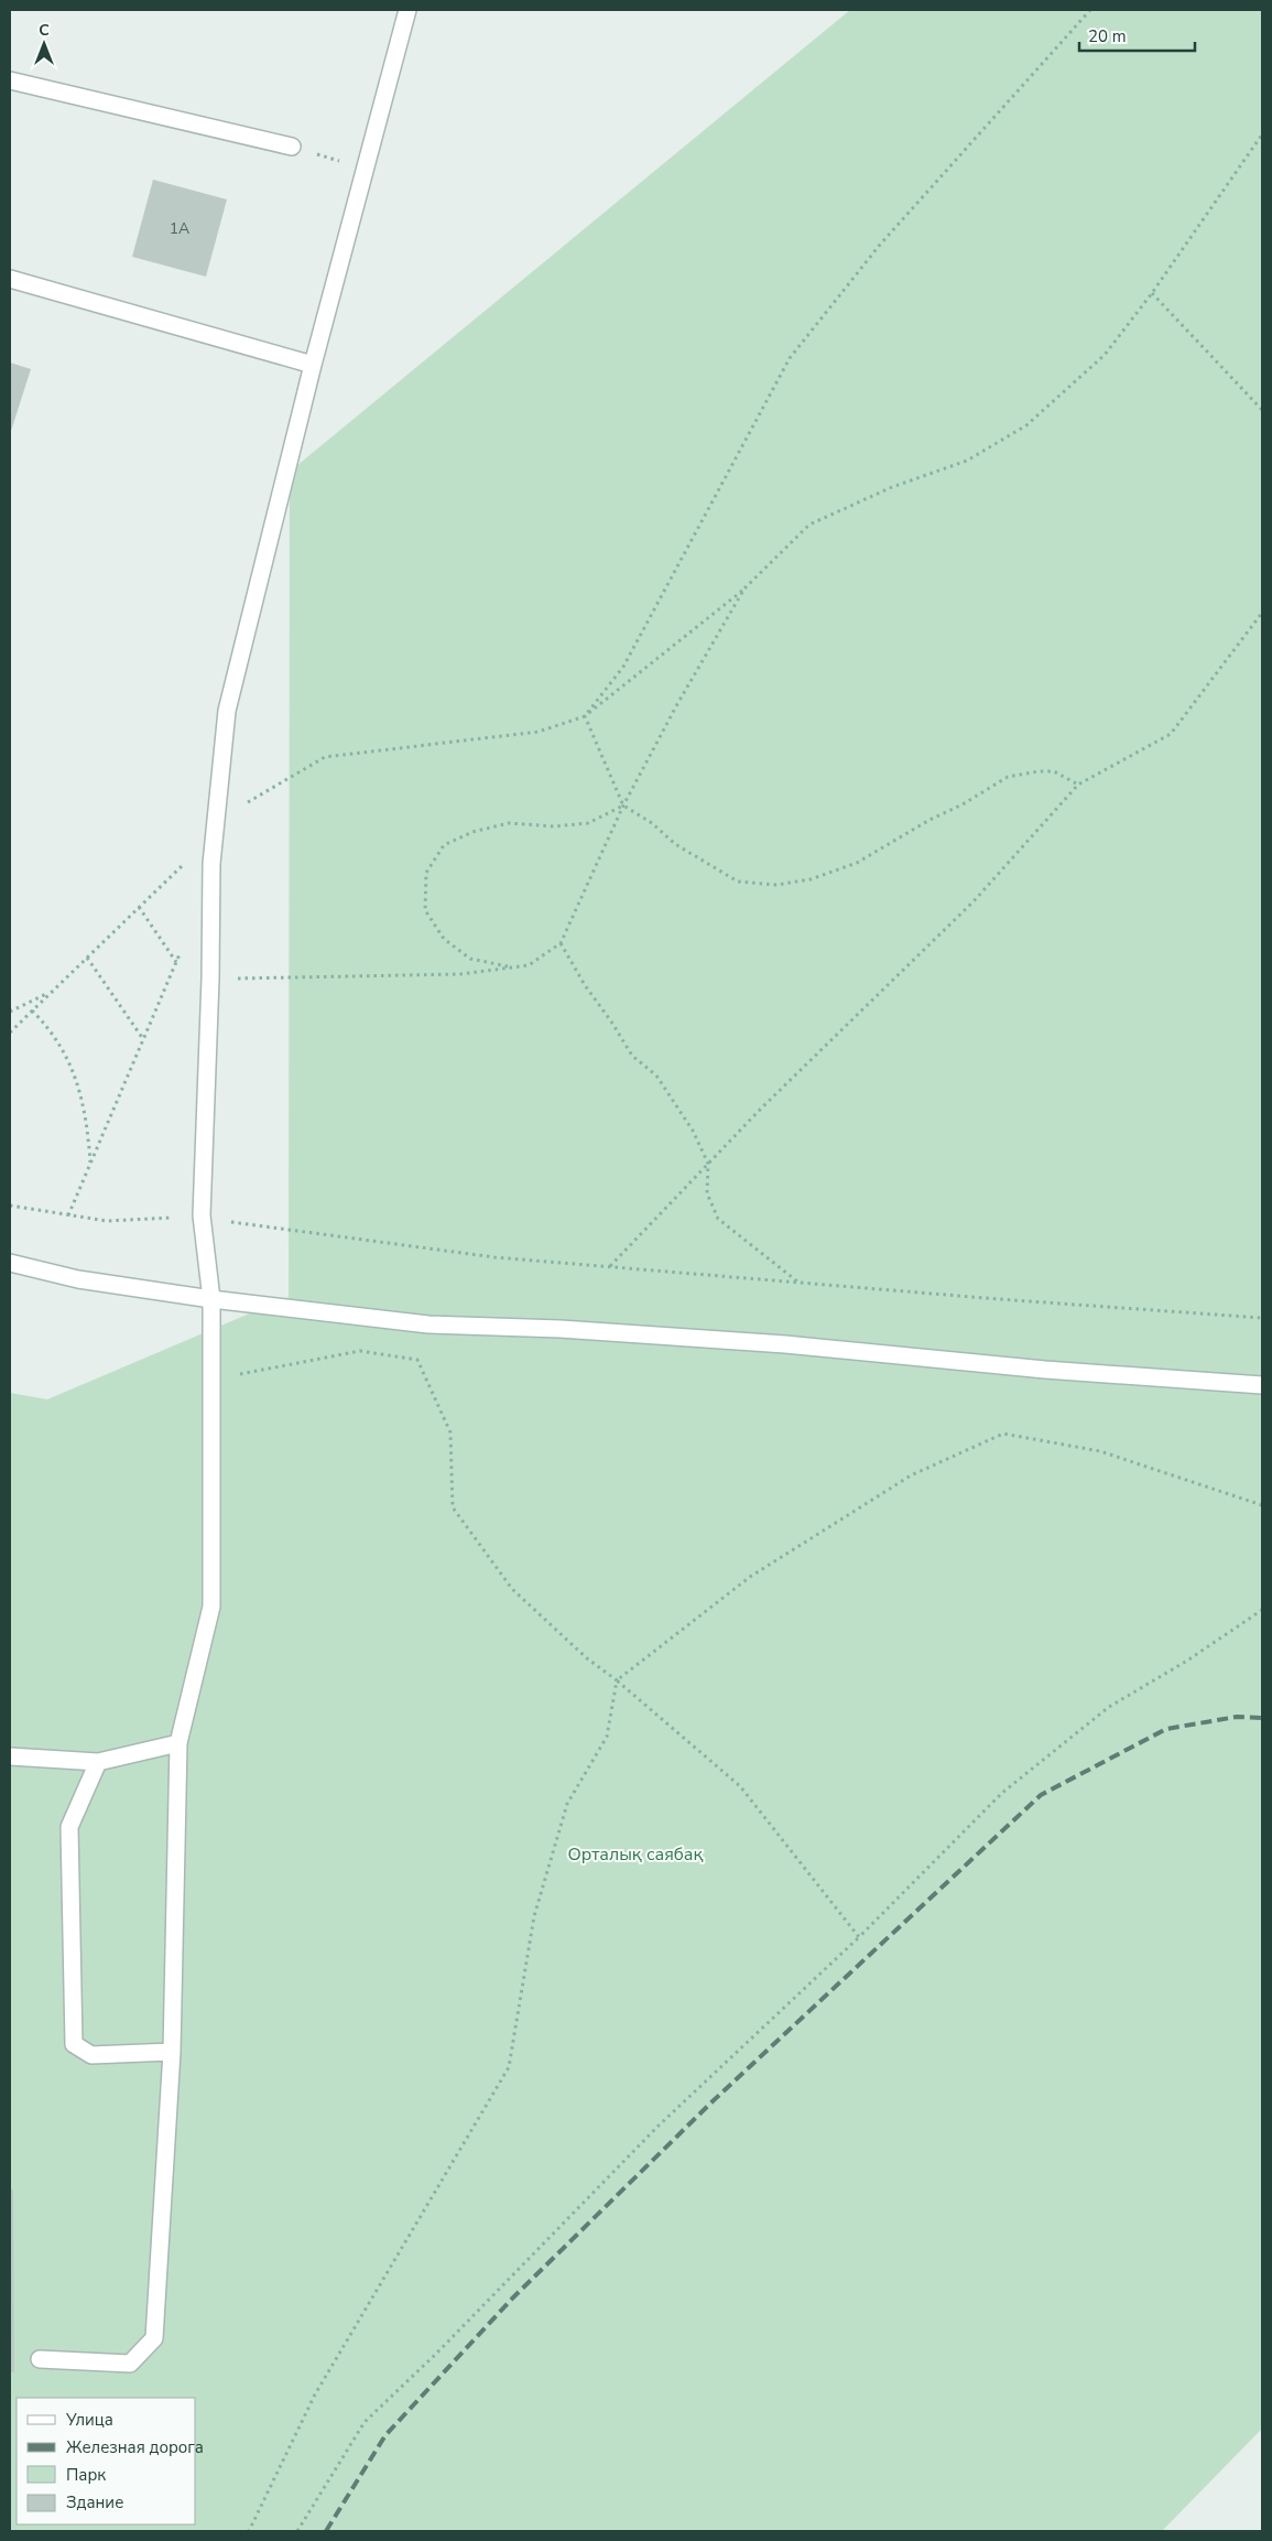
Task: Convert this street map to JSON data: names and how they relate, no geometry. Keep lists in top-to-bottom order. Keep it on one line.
{"parks":["Орталық саябақ"],"house_numbers":["1А"],"legend":["Улица","Железная дорога","Парк","Здание"],"scale_bar":"20 m","north":"top"}
